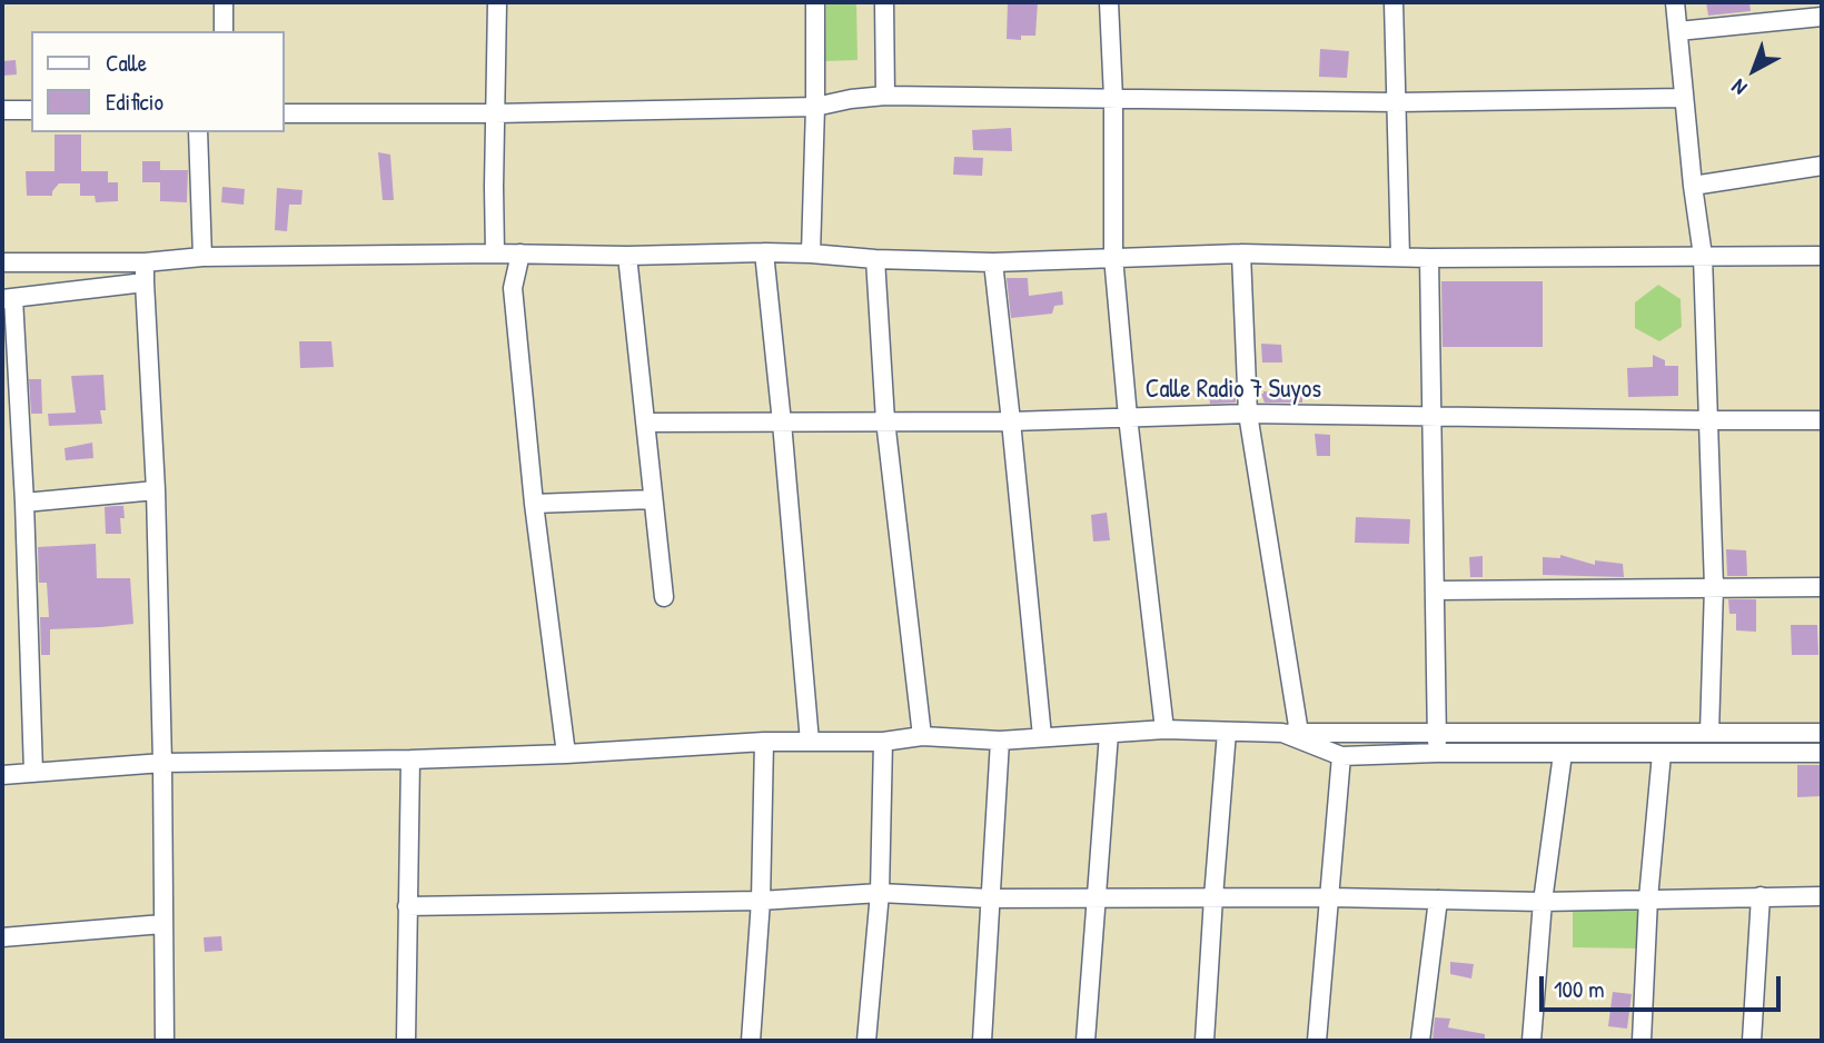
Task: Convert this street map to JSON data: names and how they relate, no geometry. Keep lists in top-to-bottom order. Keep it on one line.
{"streets":{"street":["Calle Radio 7 Suyos"]},"legend":["Calle","Edificio"],"scale_bar":"100 m","north":"bottom left"}
